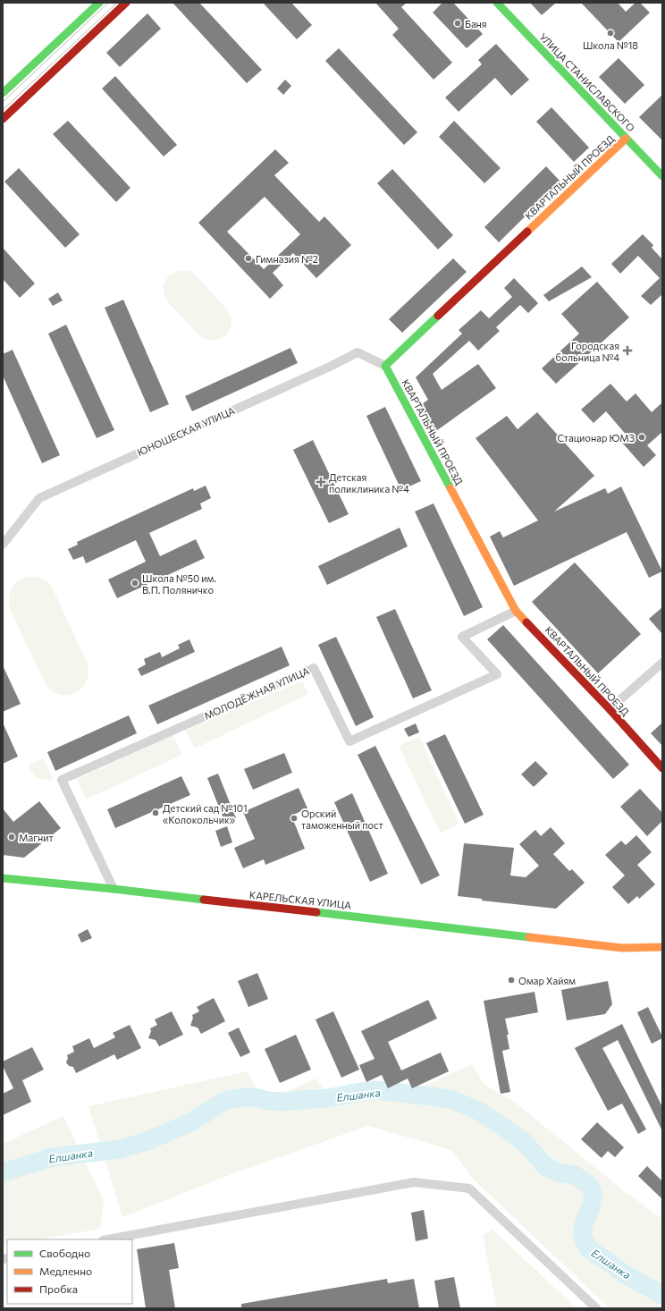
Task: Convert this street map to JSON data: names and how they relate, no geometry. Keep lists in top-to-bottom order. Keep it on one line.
{"streets":{"street":["УЛИЦА СТАНИСЛАВСКОГО","КВАРТАЛЬНЫЙ ПРОЕЗД","ЮНОШЕСКАЯ УЛИЦА","МОЛОДЁЖНАЯ УЛИЦА","КАРЕЛЬСКАЯ УЛИЦА"]},"crossings":[["УЛИЦА СТАНИСЛАВСКОГО","КВАРТАЛЬНЫЙ ПРОЕЗД"],["КВАРТАЛЬНЫЙ ПРОЕЗД","ЮНОШЕСКАЯ УЛИЦА"],["КВАРТАЛЬНЫЙ ПРОЕЗД","МОЛОДЁЖНАЯ УЛИЦА"],["МОЛОДЁЖНАЯ УЛИЦА","КАРЕЛЬСКАЯ УЛИЦА"]],"water":["Елшанка"],"places":{"other":["Баня","Школа №18","Гимназия №2","Стационар ЮМЗ","Школа №50 им. В.П. Поляничко","Детский сад №101 «Колокольчик»","Орский таможенный пост","Магнит","Омар Хайям"],"health":["Городская больница №4","Детская поликлиника №4"]},"legend":["Свободно","Медленно","Пробка"]}
